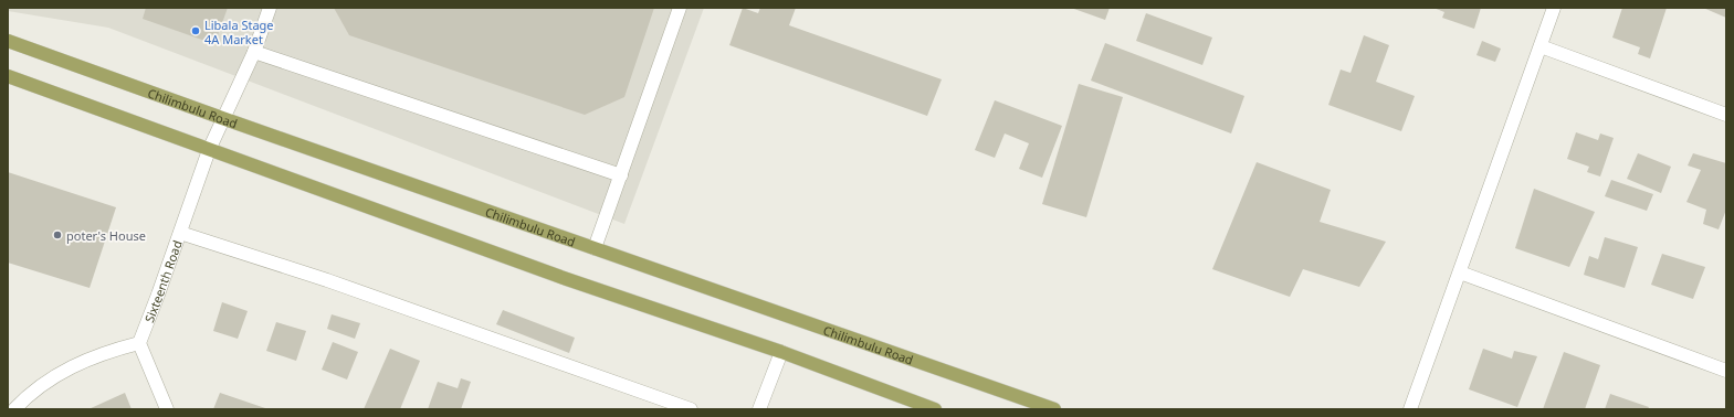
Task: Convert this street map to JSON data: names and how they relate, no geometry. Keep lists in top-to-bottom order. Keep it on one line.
{"streets":{"main road":["Chilimbulu Road"],"street":["Sixteenth Road"]},"crossings":[["Chilimbulu Road","Sixteenth Road"]],"places":["Libala Stage 4A Market","poter's House"]}
